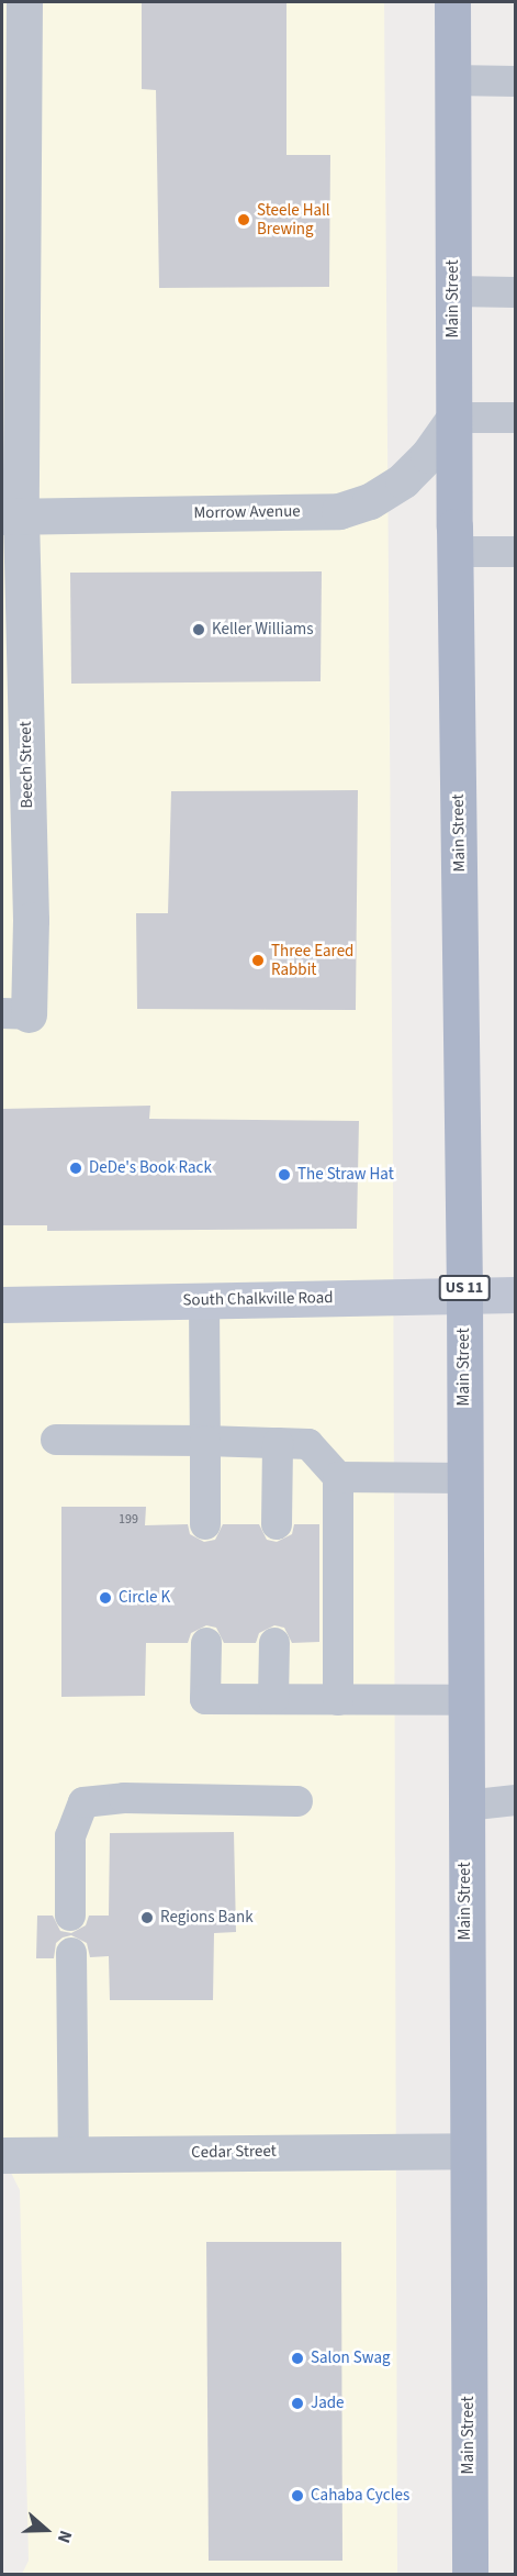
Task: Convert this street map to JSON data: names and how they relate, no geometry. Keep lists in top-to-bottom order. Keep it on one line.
{"streets":{"main road":["Main Street","US 11","South Chalkville Road"],"street":["Morrow Avenue","Beech Street","Cedar Street"]},"crossings":[["Main Street","Morrow Avenue"],["Main Street","South Chalkville Road"],["Main Street","Cedar Street"],["Morrow Avenue","Beech Street"]],"places":["Steele Hall Brewing","Keller Williams","Three Eared Rabbit","DeDe's Book Rack","The Straw Hat","Circle K","Regions Bank","Salon Swag","Jade","Cahaba Cycles"],"house_numbers":["199"],"north":"right"}
